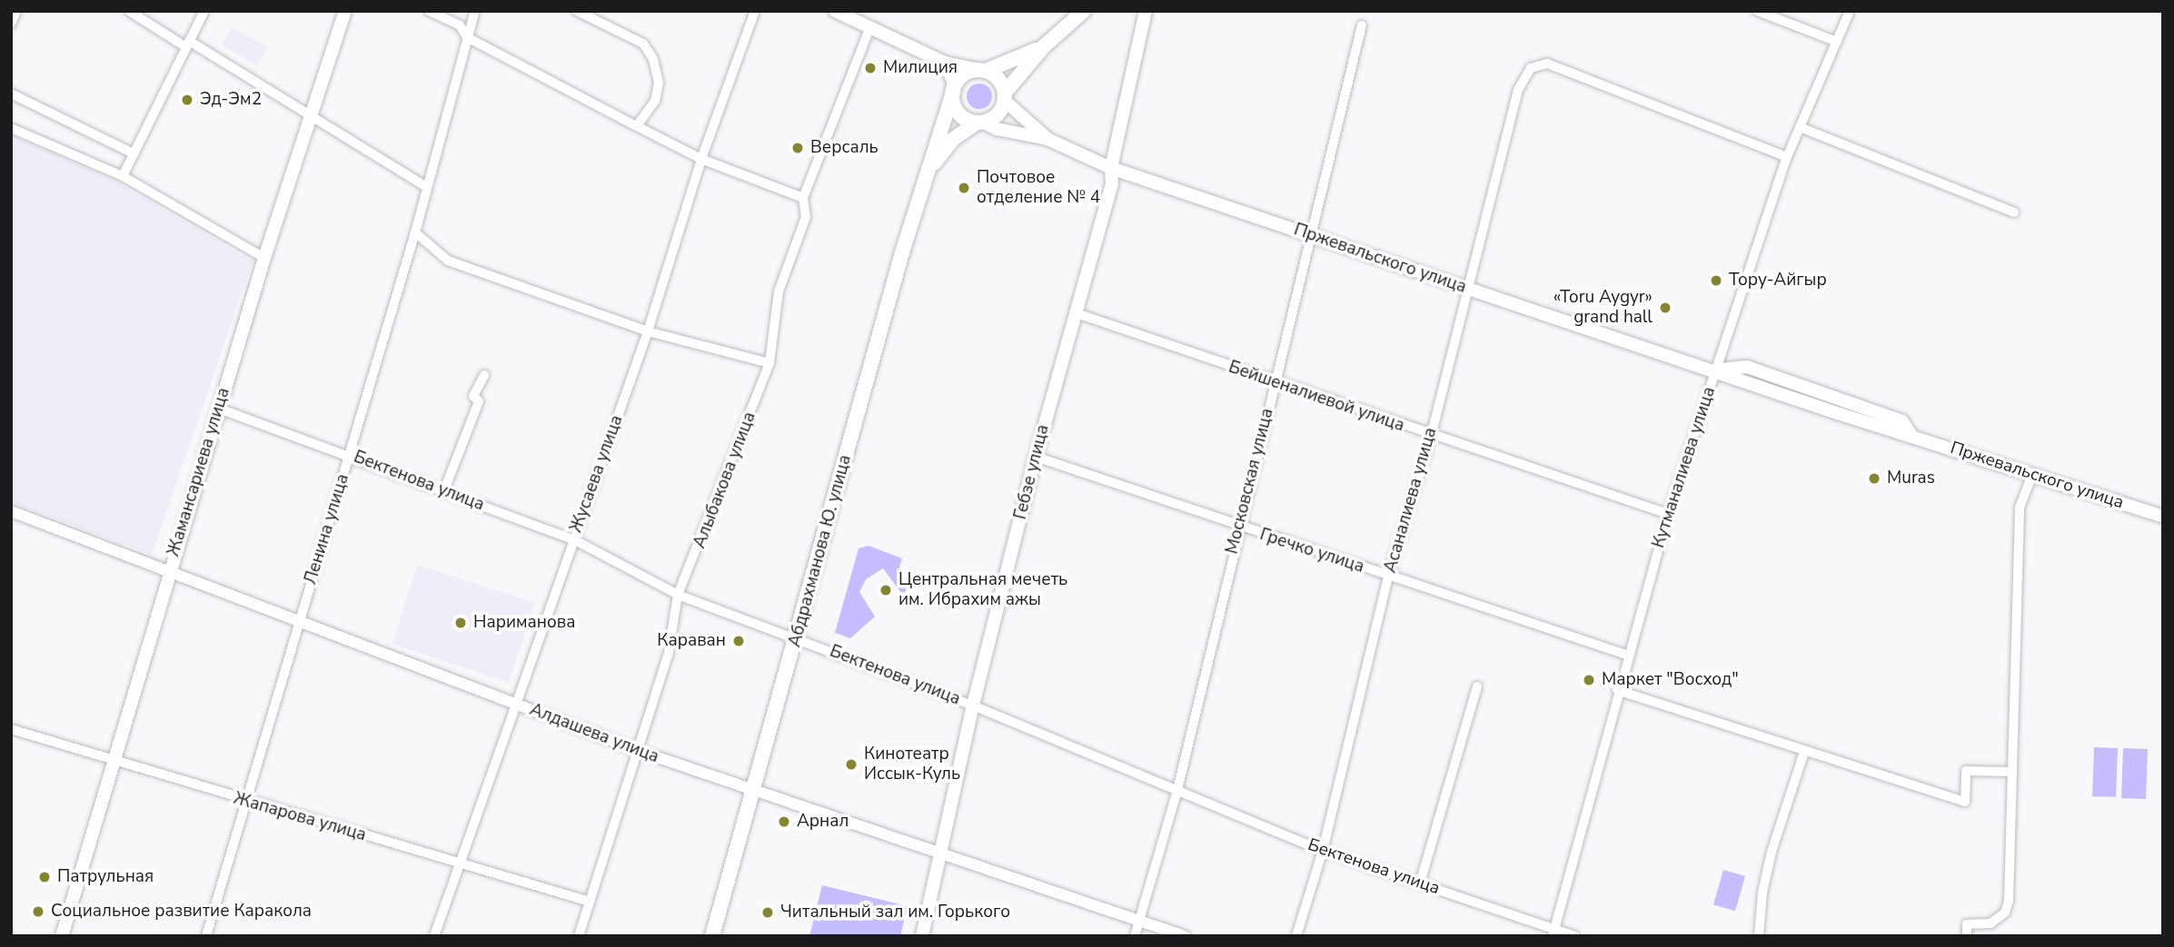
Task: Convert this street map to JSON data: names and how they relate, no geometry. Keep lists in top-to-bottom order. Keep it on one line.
{"streets":{"highway":["Абдрахманова Ю. улица"],"main road":["Пржевальского улица","Жамансариева улица","Гебзе улица"],"street":["Бейшеналиевой улица","Кутманалиева улица","Жусаева улица","Алыбакова улица","Бектенова улица","Московская улица","Асаналиева улица","Ленина улица","Гречко улица","Алдашева улица","Жапарова улица"]},"crossings":[["Пржевальского улица","Кутманалиева улица"],["Пржевальского улица","Гебзе улица"],["Пржевальского улица","Московская улица"],["Пржевальского улица","Асаналиева улица"],["Пржевальского улица","Абдрахманова Ю. улица"],["Бейшеналиевой улица","Кутманалиева улица"],["Бейшеналиевой улица","Гебзе улица"],["Бейшеналиевой улица","Московская улица"],["Бейшеналиевой улица","Асаналиева улица"],["Кутманалиева улица","Бектенова улица"],["Кутманалиева улица","Асаналиева улица"],["Кутманалиева улица","Гречко улица"],["Жамансариева улица","Бектенова улица"],["Жамансариева улица","Алдашева улица"],["Жамансариева улица","Жапарова улица"],["Гебзе улица","Бектенова улица"],["Гебзе улица","Гречко улица"],["Гебзе улица","Алдашева улица"],["Жусаева улица","Бектенова улица"],["Жусаева улица","Алдашева улица"],["Жусаева улица","Жапарова улица"],["Алыбакова улица","Бектенова улица"],["Алыбакова улица","Алдашева улица"],["Алыбакова улица","Жапарова улица"],["Бектенова улица","Московская улица"],["Бектенова улица","Асаналиева улица"],["Бектенова улица","Ленина улица"],["Бектенова улица","Абдрахманова Ю. улица"],["Московская улица","Гречко улица"],["Московская улица","Алдашева улица"],["Асаналиева улица","Гречко улица"],["Ленина улица","Алдашева улица"],["Ленина улица","Жапарова улица"],["Абдрахманова Ю. улица","Алдашева улица"]],"places":["Милиция","Эд-Эм2","Версаль","Почтовое отделение № 4","Тору-Айгыр","«Toru Aygyr» grand hall","Muras","Центральная мечеть им. Ибрахим ажы","Нариманова","Караван","Маркет \"Восход\"","Кинотеатр Иссык-Куль","Арнал","Патрульная","Социальное развитие Каракола","Читальный зал им. Горького"]}
